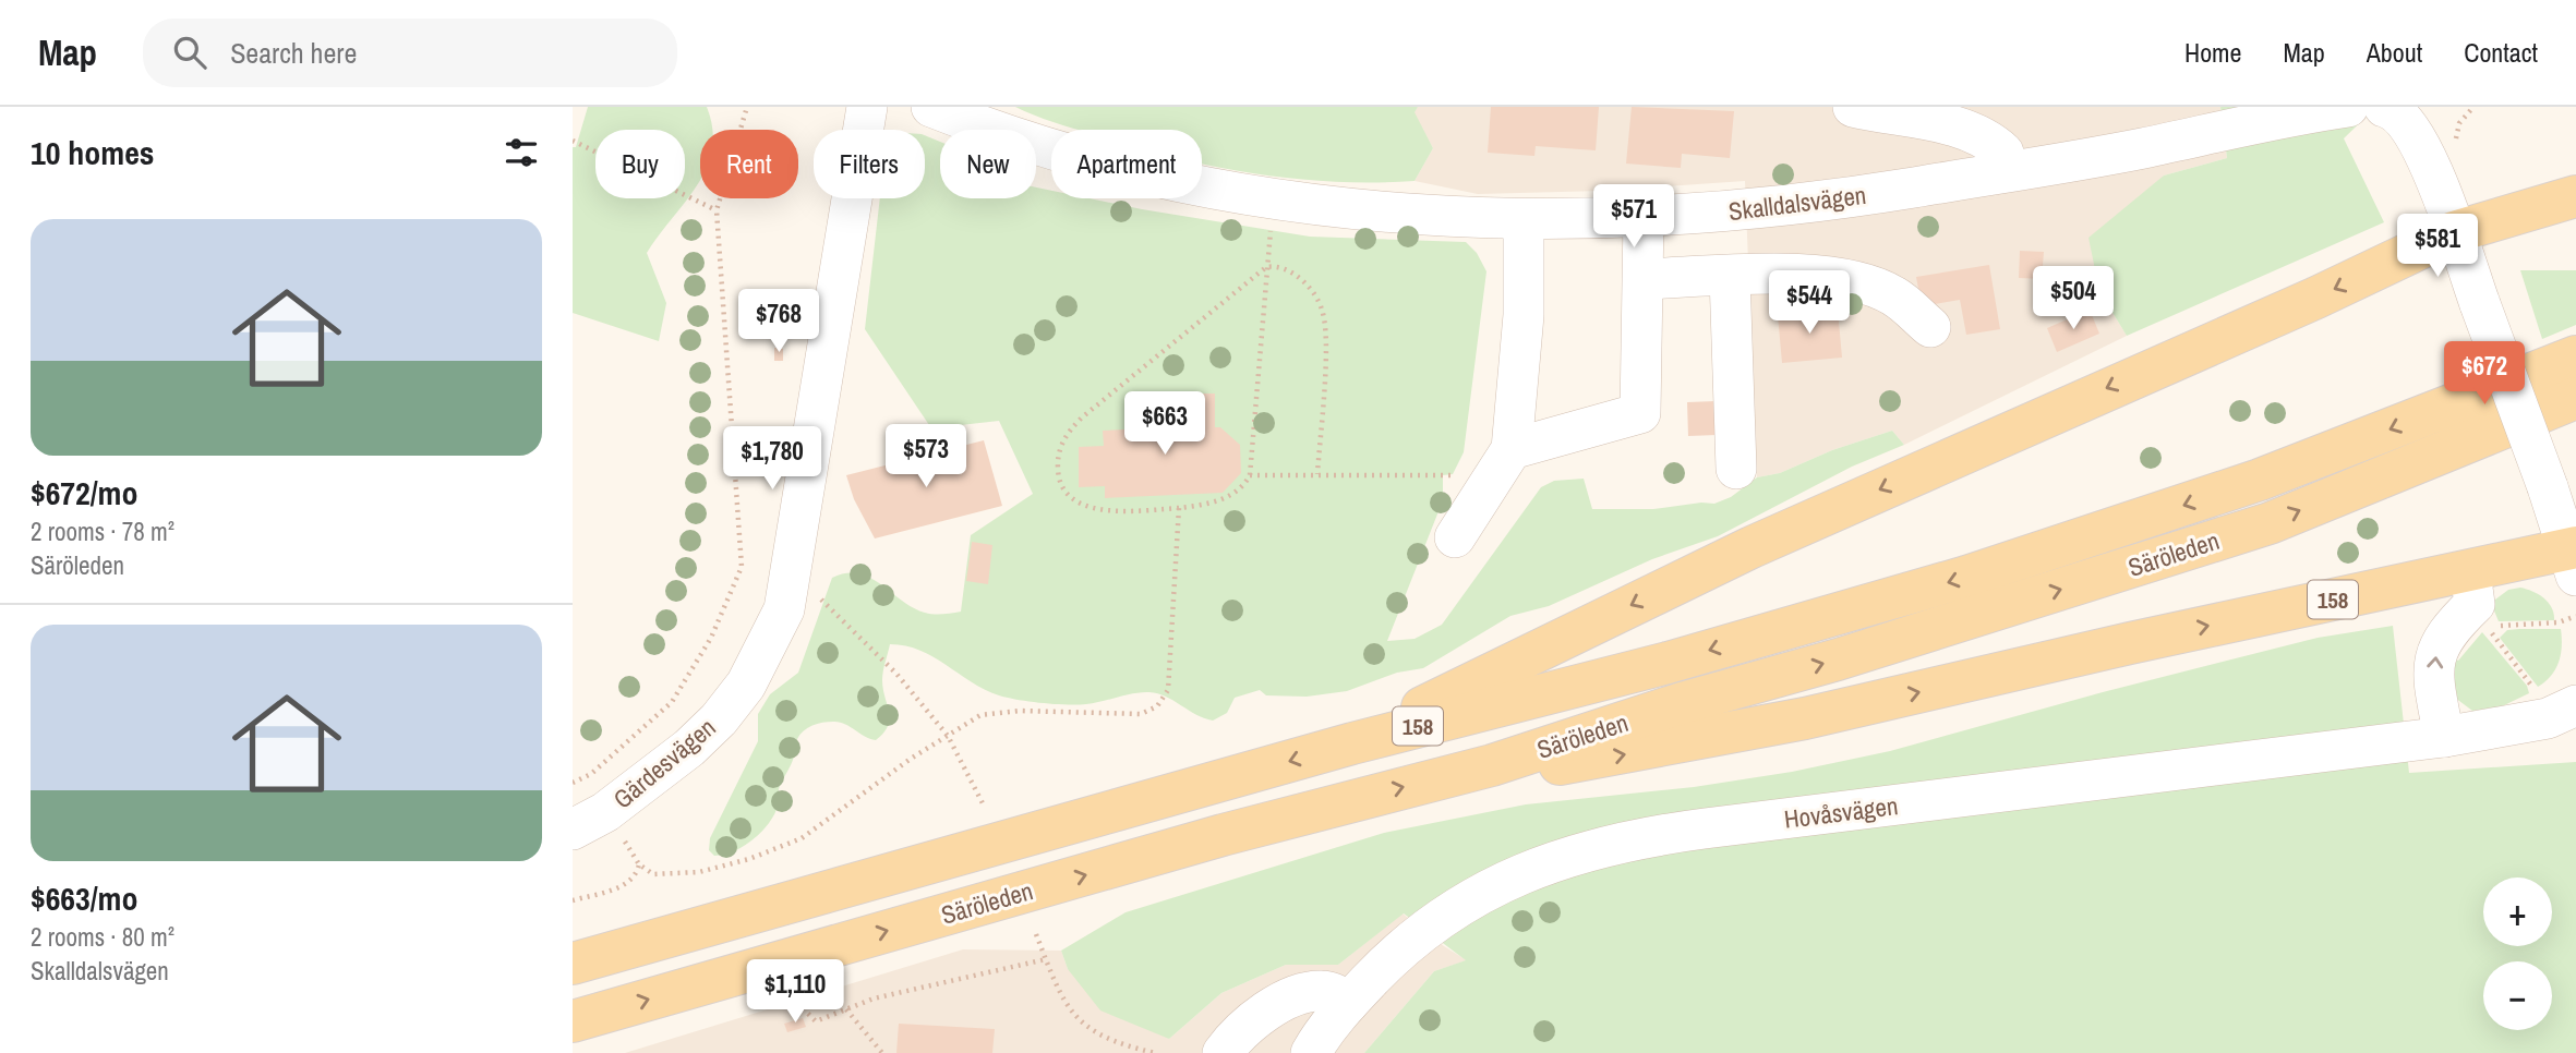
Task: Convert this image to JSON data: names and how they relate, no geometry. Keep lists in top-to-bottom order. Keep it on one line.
{"streets":{"main road":["Säröleden","158"],"street":["Skalldalsvägen","Gärdesvägen","Hovåsvägen"]},"crossings":[["Säröleden","158"]],"page":{"header":"Map","search":"Search here","nav":["Home","Map","About","Contact"],"heading":"10 homes","chip":["Buy","Rent","Filters","New","Apartment"],"price":["$571","$581","$504","$544","$768","$672","$663","$573","$1,780","$1,110"],"list":[{"name":"$672/mo","note":"2 rooms · 78 m² · Säröleden"},{"name":"$663/mo","note":"2 rooms · 80 m² · Skalldalsvägen"}],"map_buttons":["+","−"]}}
